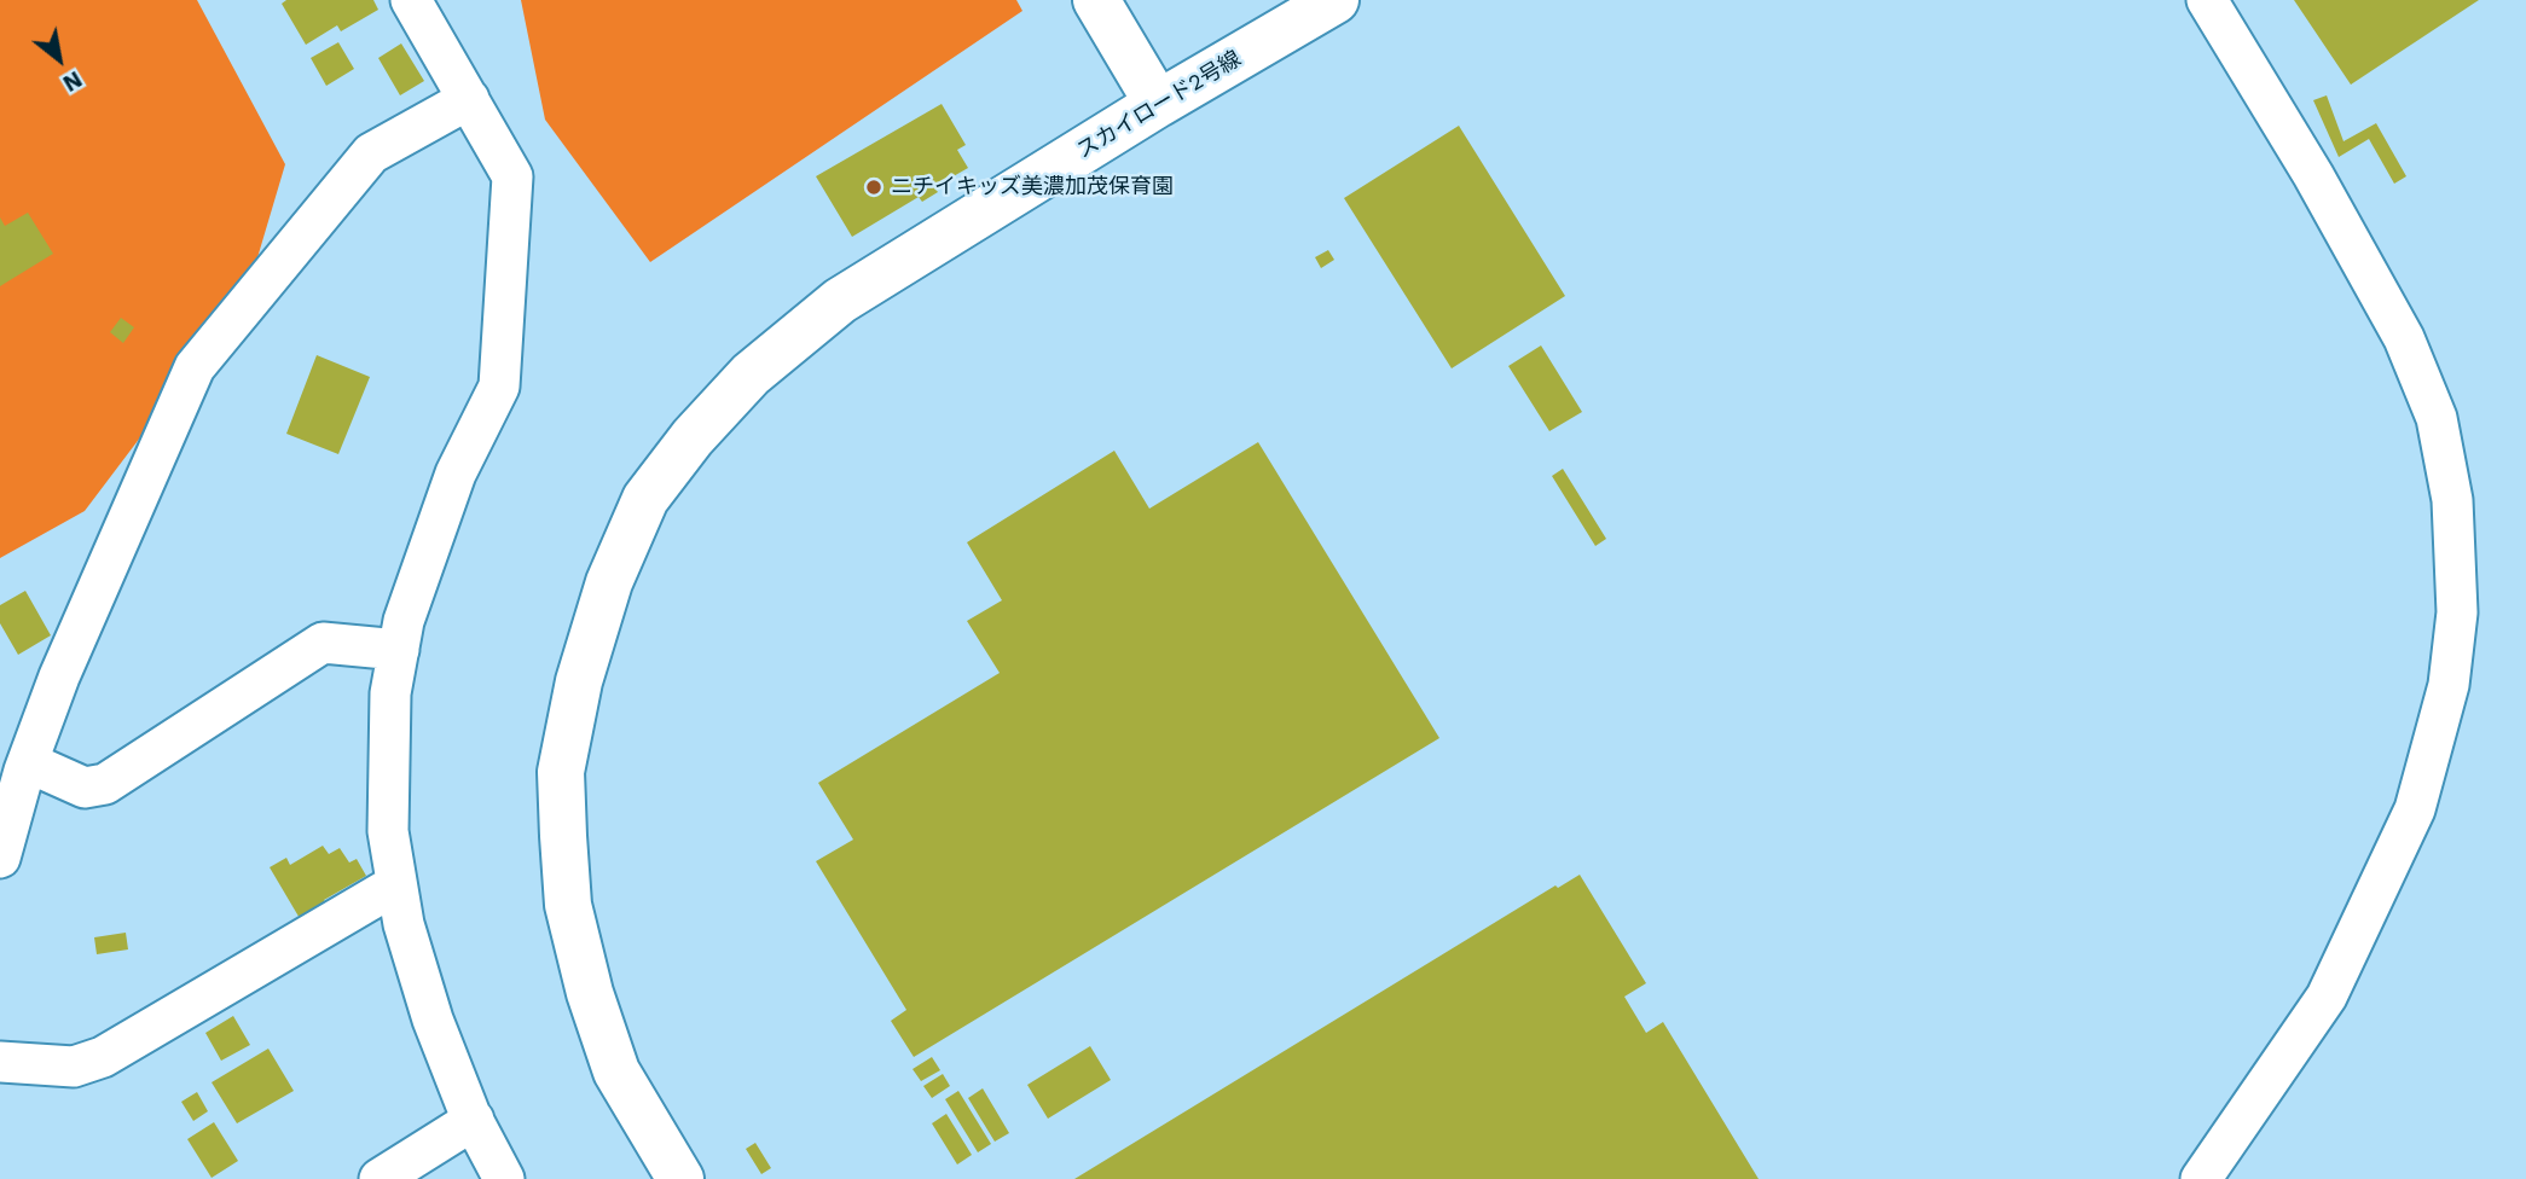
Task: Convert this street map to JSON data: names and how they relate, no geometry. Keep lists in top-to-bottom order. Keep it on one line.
{"streets":{"street":["スカイロード2号線"]},"places":["ニチイキッズ美濃加茂保育園"],"north":"bottom right"}
